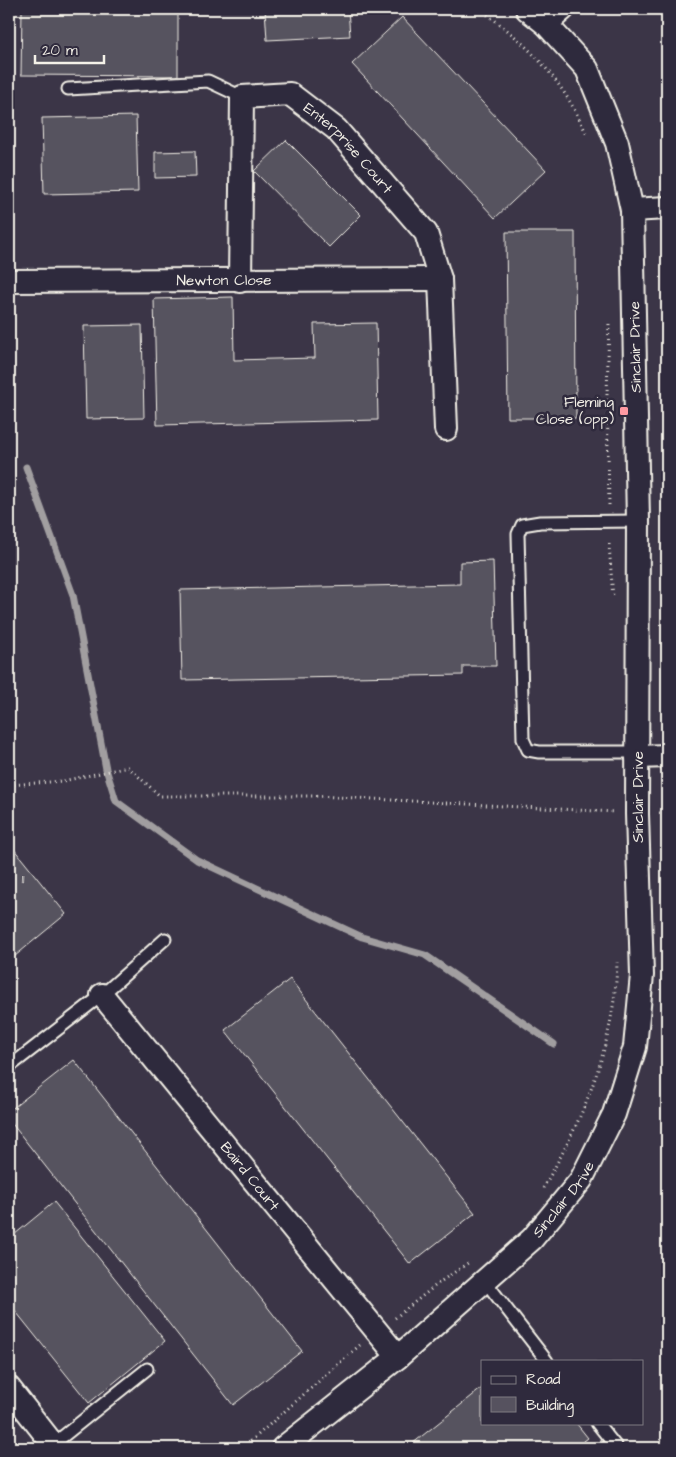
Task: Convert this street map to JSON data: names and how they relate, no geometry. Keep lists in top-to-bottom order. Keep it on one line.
{"streets":{"street":["Enterprise Court","Newton Close","Sinclair Drive","Baird Court"]},"crossings":[["Enterprise Court","Newton Close"],["Sinclair Drive","Baird Court"]],"places":{"transit":["Fleming Close (opp)"]},"house_numbers":["11"],"legend":["Road","Building"],"scale_bar":"20 m"}
